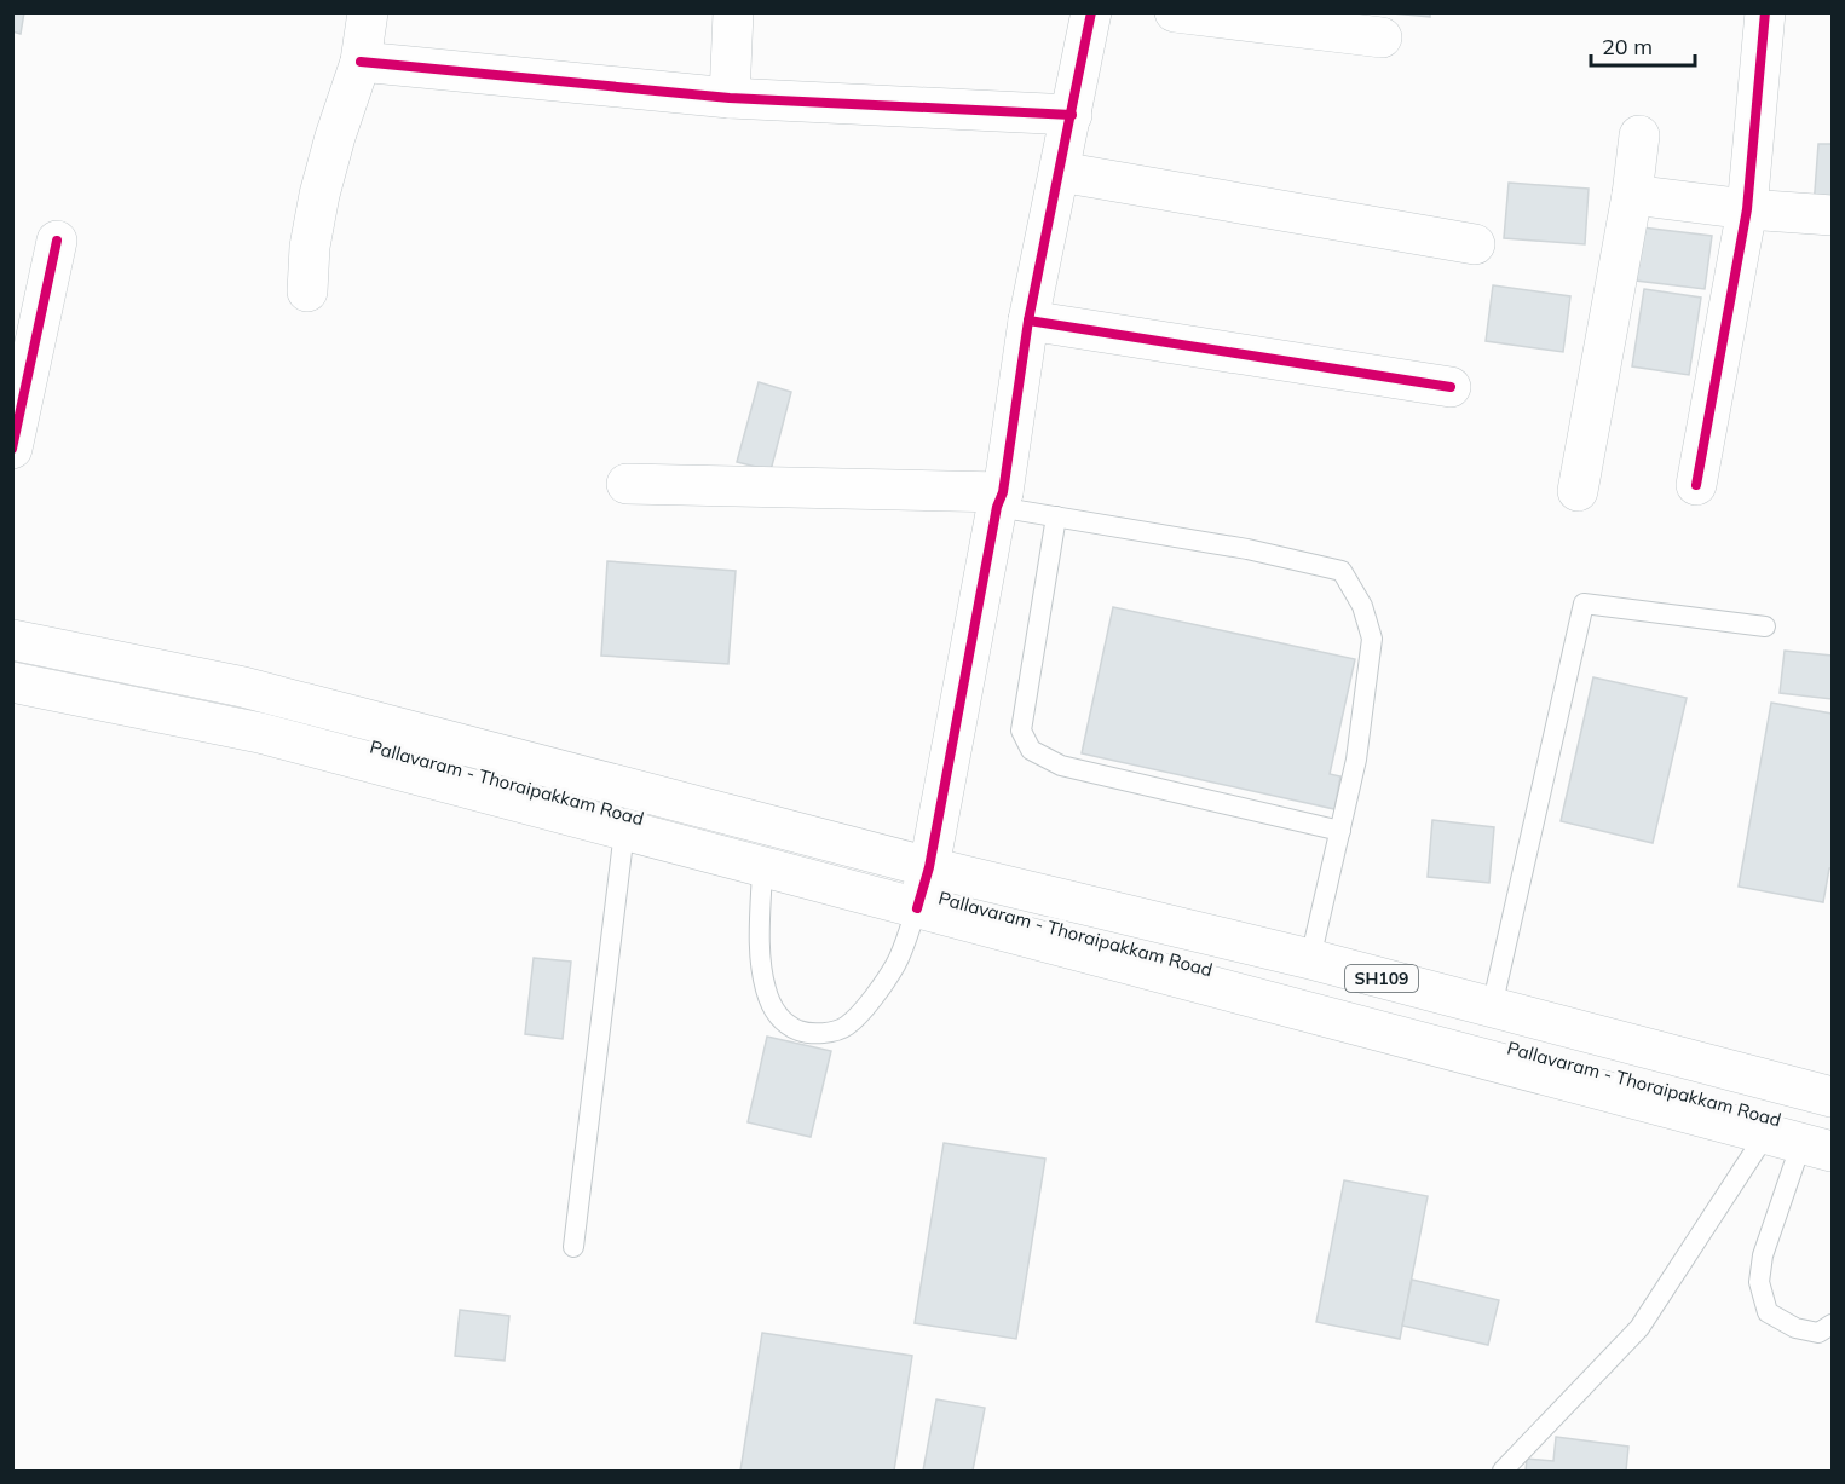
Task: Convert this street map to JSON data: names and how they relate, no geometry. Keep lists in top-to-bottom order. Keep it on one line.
{"streets":{"street":["Pallavaram - Thoraipakkam Road","SH109"]},"scale_bar":"20 m"}
